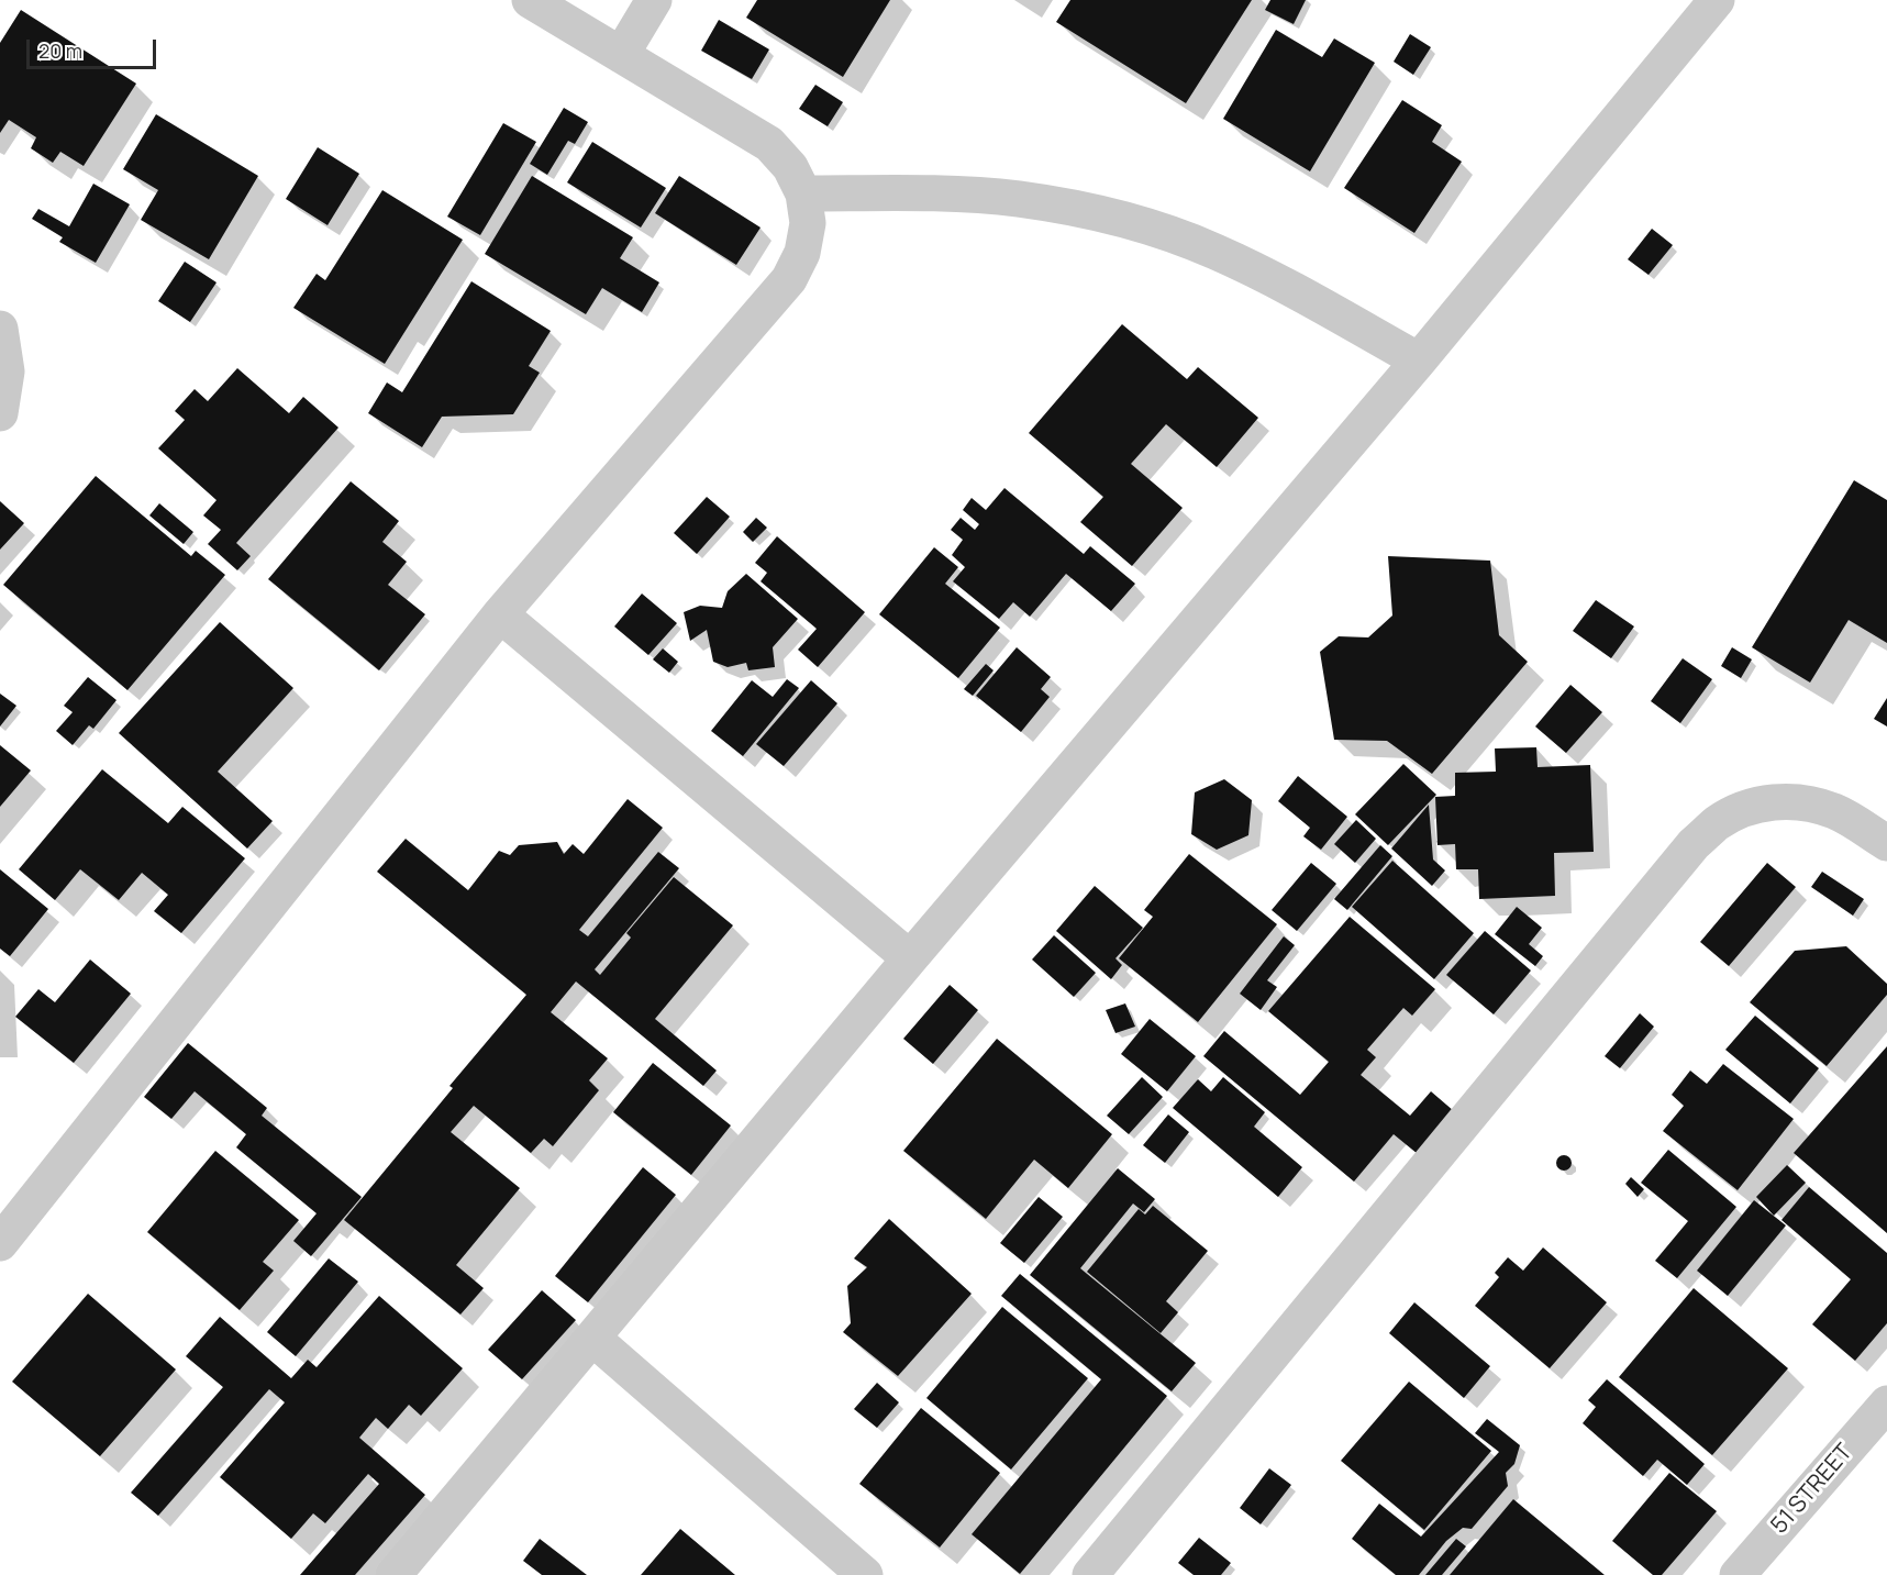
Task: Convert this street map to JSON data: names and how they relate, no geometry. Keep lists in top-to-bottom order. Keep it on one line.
{"streets":{"street":["51 STREET"]},"scale_bar":"20 m"}
